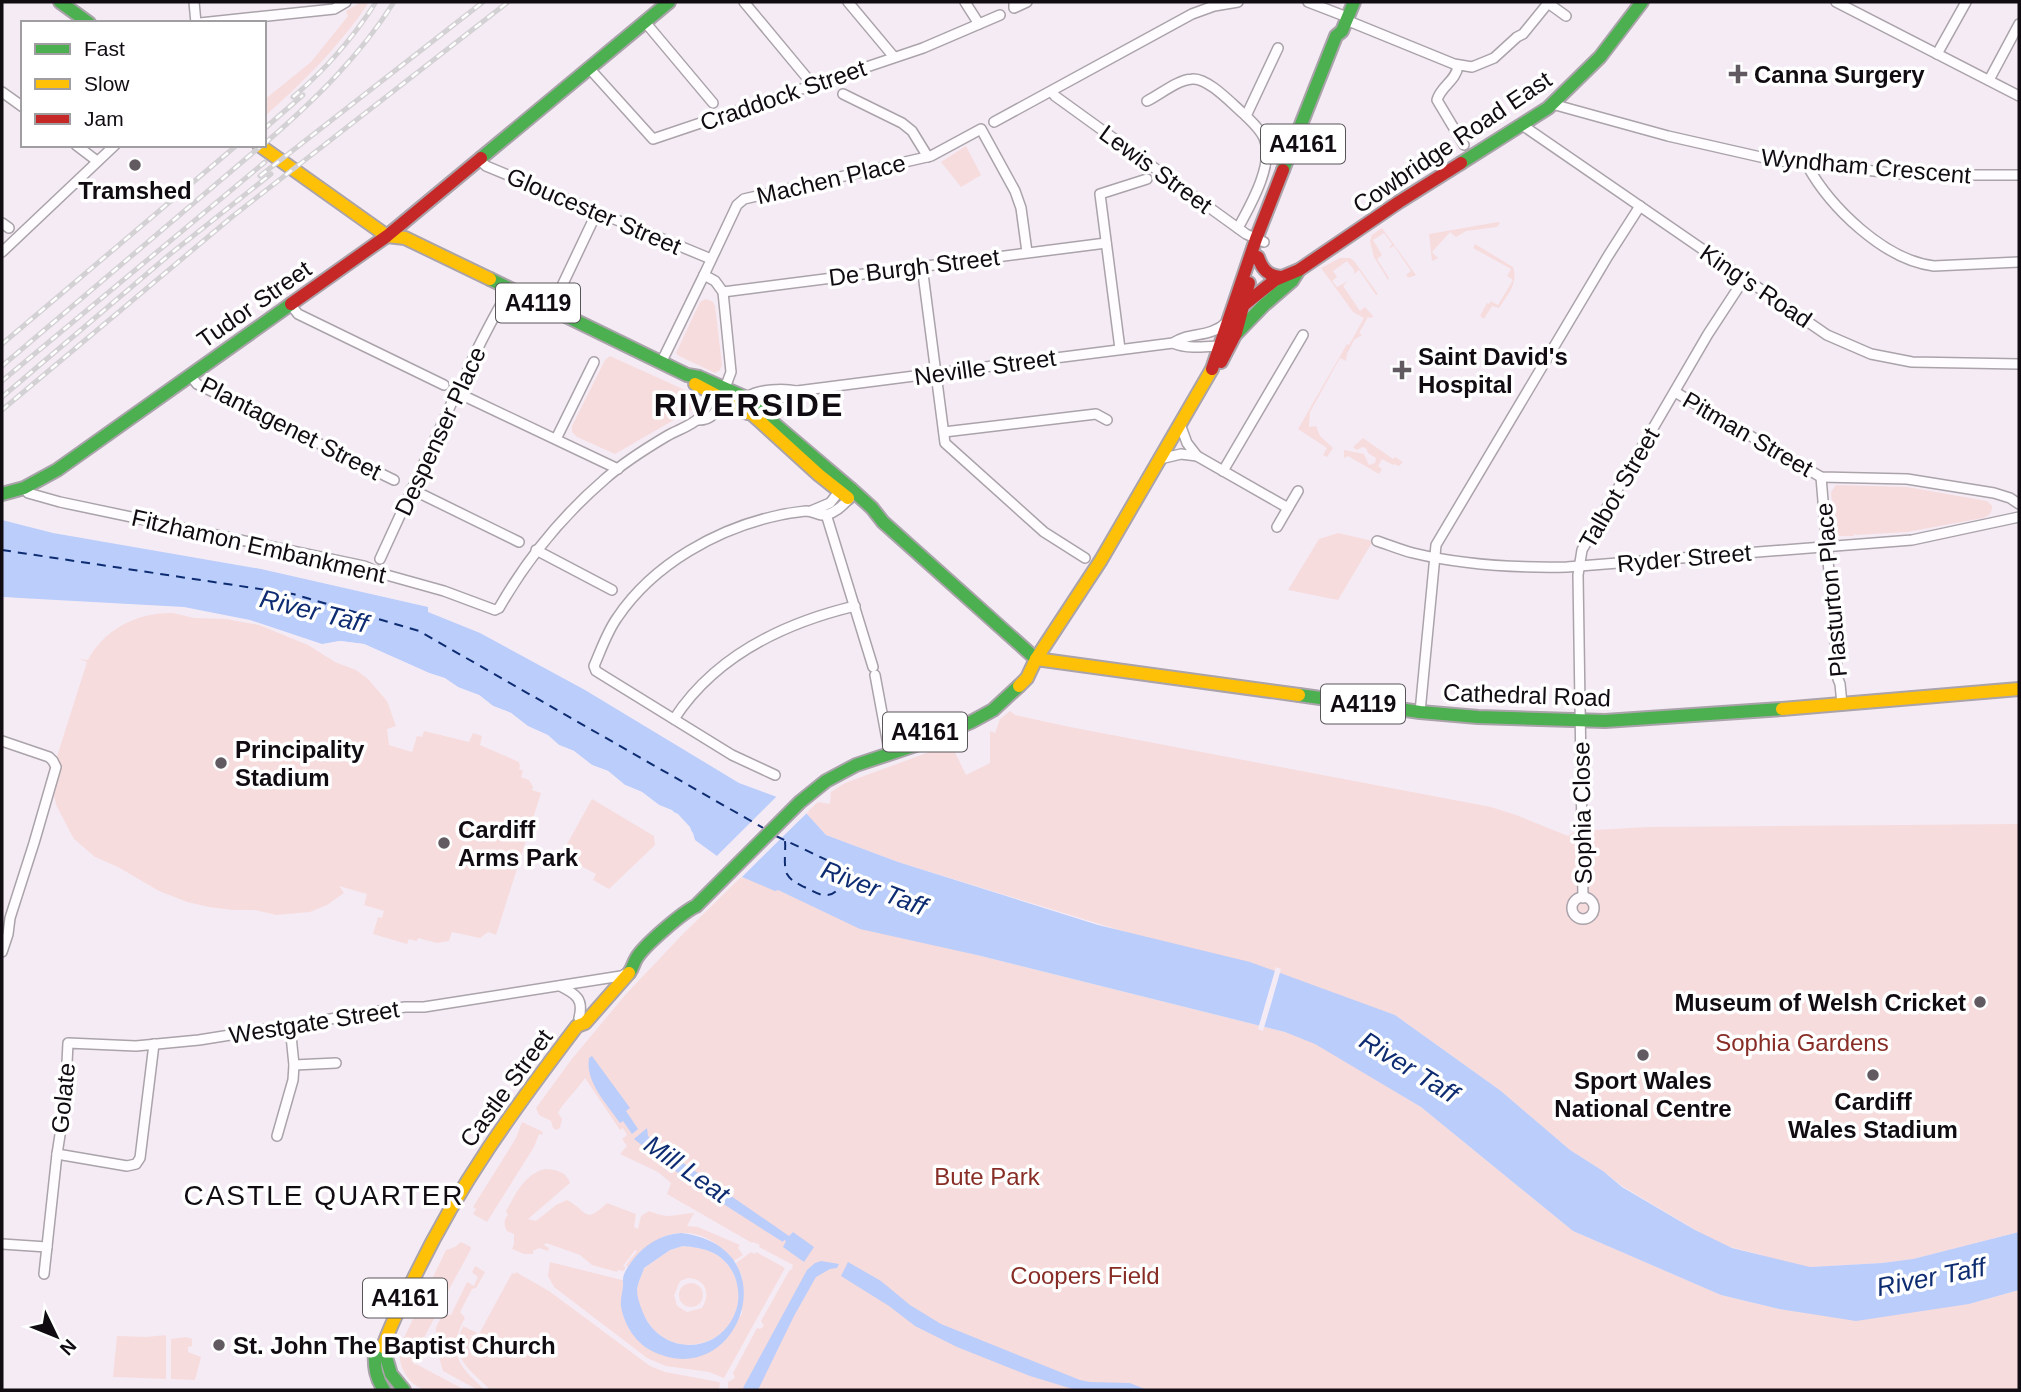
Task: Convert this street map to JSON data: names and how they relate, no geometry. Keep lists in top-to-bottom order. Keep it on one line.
{"streets":{"main road":["Cowbridge Road East","A4161","A4119","Tudor Street","Cathedral Road","Castle Street"],"street":["Craddock Street","Wyndham Crescent","Lewis Street","Machen Place","Gloucester Street","De Burgh Street","King's Road","Neville Street","Plantagenet Street","Despenser Place","Pitman Street","Talbot Street","Fitzhamon Embankment","Ryder Street","Plasturton Place","Sophia Close","Westgate Street","Golate"]},"crossings":[["Craddock Street","Tudor Street"],["Cowbridge Road East","A4161"],["Cowbridge Road East","Wyndham Crescent"],["Cowbridge Road East","King's Road"],["Cowbridge Road East","A4119"],["Cowbridge Road East","Neville Street"],["Cowbridge Road East","Cathedral Road"],["Cowbridge Road East","Castle Street"],["A4161","Lewis Street"],["A4161","Neville Street"],["A4161","Castle Street"],["Machen Place","Gloucester Street"],["Machen Place","De Burgh Street"],["Machen Place","A4119"],["Gloucester Street","Tudor Street"],["King's Road","Talbot Street"],["A4119","Tudor Street"],["A4119","Neville Street"],["A4119","Cathedral Road"],["Tudor Street","Plantagenet Street"],["Tudor Street","Fitzhamon Embankment"],["Plantagenet Street","Despenser Place"],["Pitman Street","Talbot Street"],["Pitman Street","Plasturton Place"],["Talbot Street","Ryder Street"],["Talbot Street","Cathedral Road"],["Talbot Street","Sophia Close"],["Ryder Street","Plasturton Place"],["Plasturton Place","Cathedral Road"],["Cathedral Road","Sophia Close"],["Westgate Street","Castle Street"],["Westgate Street","Golate"]],"districts":["RIVERSIDE","CASTLE QUARTER"],"water":["River Taff","Mill Leat"],"parks":["Sophia Gardens","Bute Park","Coopers Field"],"places":{"health":["Canna Surgery","Saint David's Hospital"],"other":["Tramshed","Principality Stadium","Cardiff Arms Park","Museum of Welsh Cricket","Sport Wales National Centre","Cardiff Wales Stadium","St. John The Baptist Church"]},"legend":["Fast","Slow","Jam"],"north":"bottom right"}
